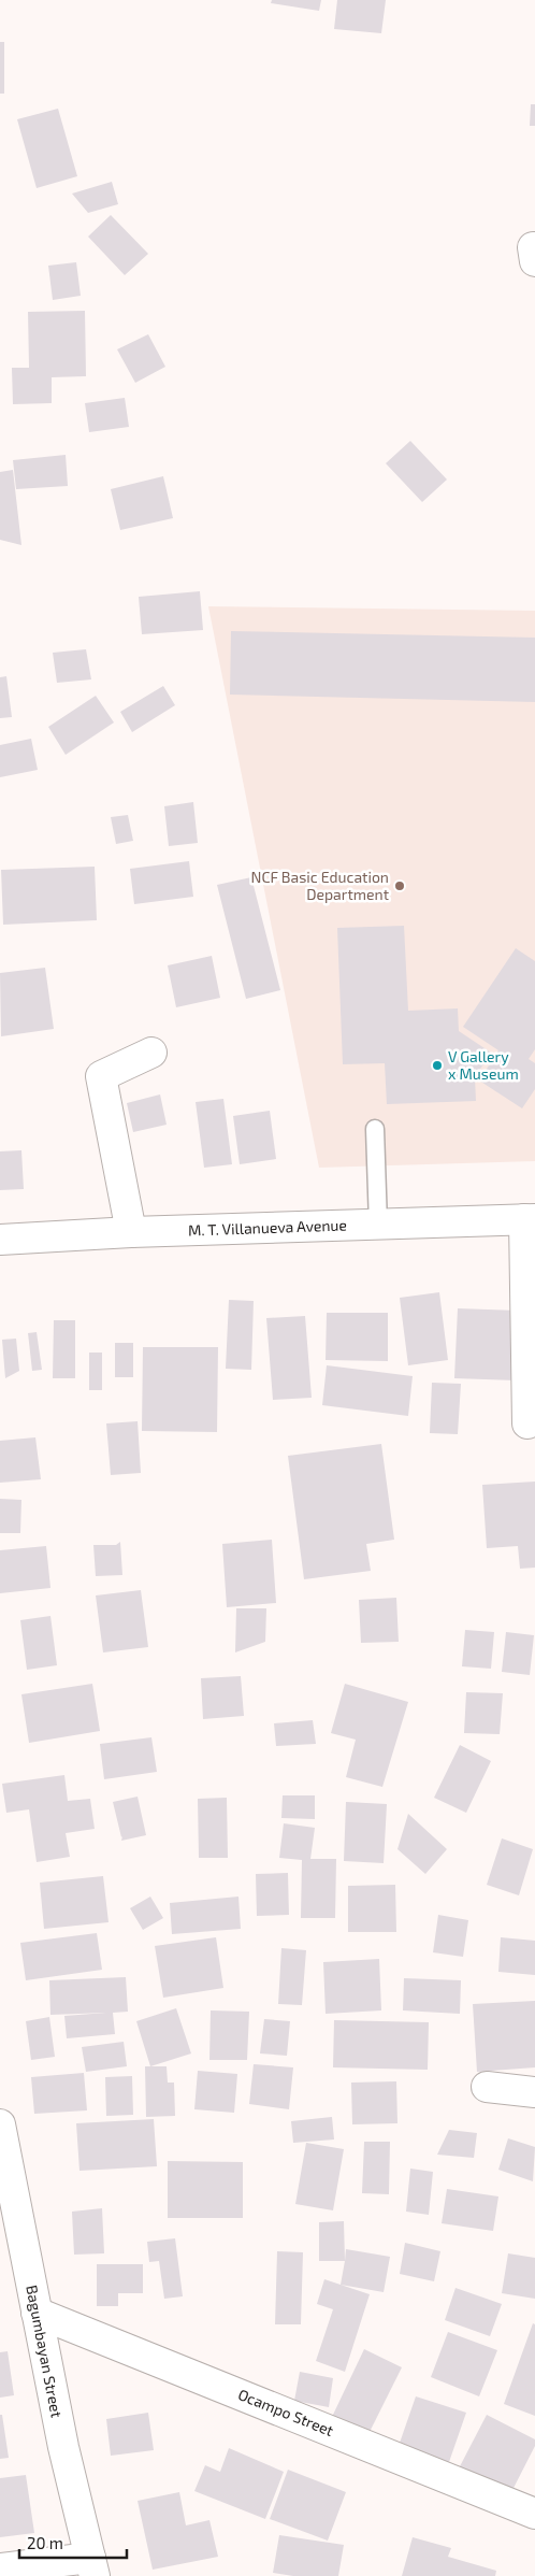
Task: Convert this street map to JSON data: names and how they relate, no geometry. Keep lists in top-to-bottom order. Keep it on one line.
{"streets":{"street":["M. T. Villanueva Avenue","Bagumbayan Street","Ocampo Street"]},"crossings":[["Bagumbayan Street","Ocampo Street"]],"places":["NCF Basic Education Department","V Gallery x Museum"],"scale_bar":"20 m"}
